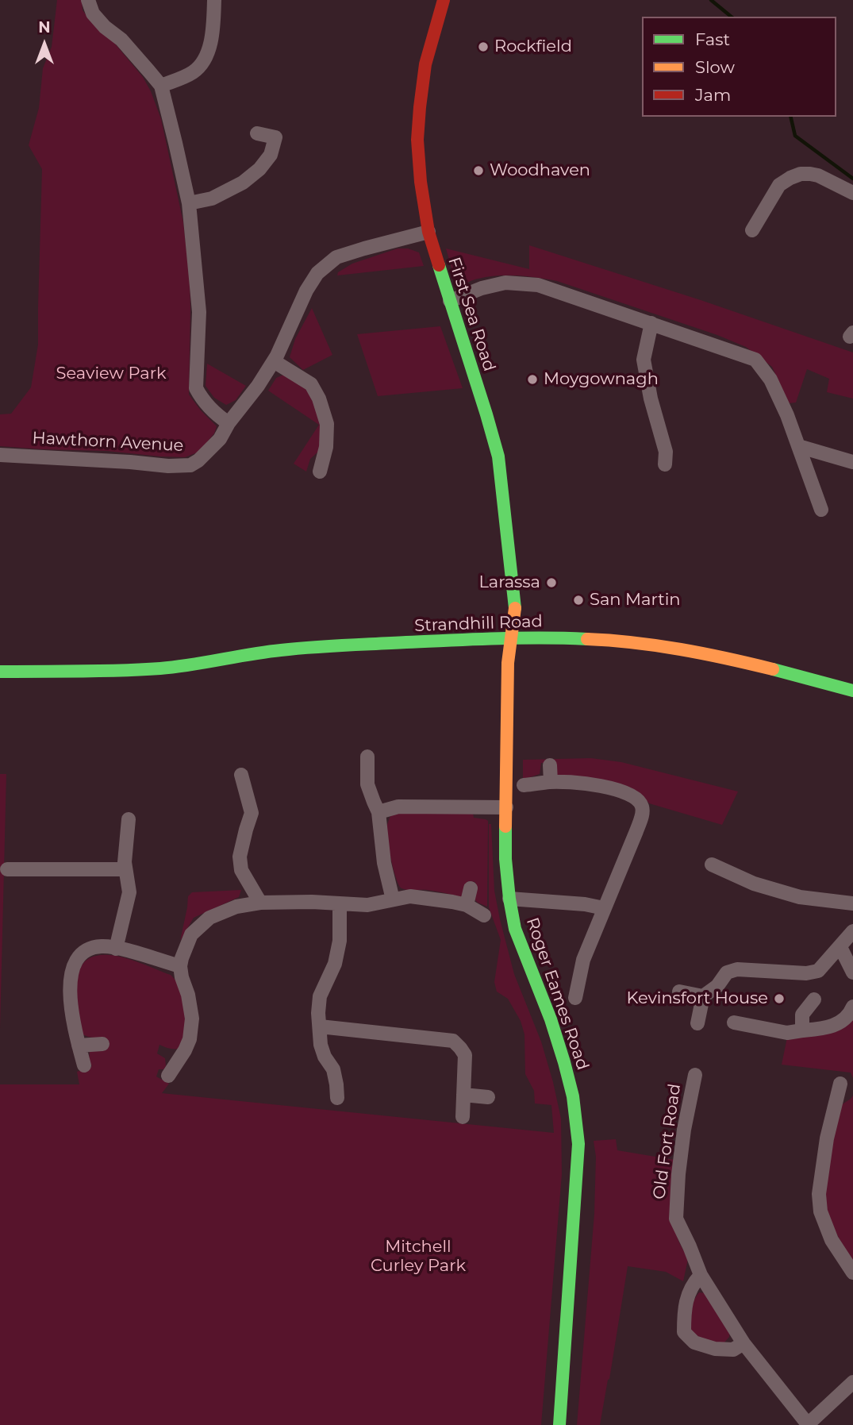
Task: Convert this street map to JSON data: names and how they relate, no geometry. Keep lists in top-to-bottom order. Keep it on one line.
{"streets":{"main road":["First Sea Road","Strandhill Road","Roger Eames Road"],"street":["Hawthorn Avenue","Old Fort Road"]},"crossings":[["First Sea Road","Strandhill Road"],["First Sea Road","Roger Eames Road"],["Strandhill Road","Roger Eames Road"]],"parks":["Seaview Park","Mitchell Curley Park"],"places":["Rockfield","Woodhaven","Moygownagh","Larassa","San Martin","Kevinsfort House"],"legend":["Fast","Slow","Jam"],"north":"top"}
